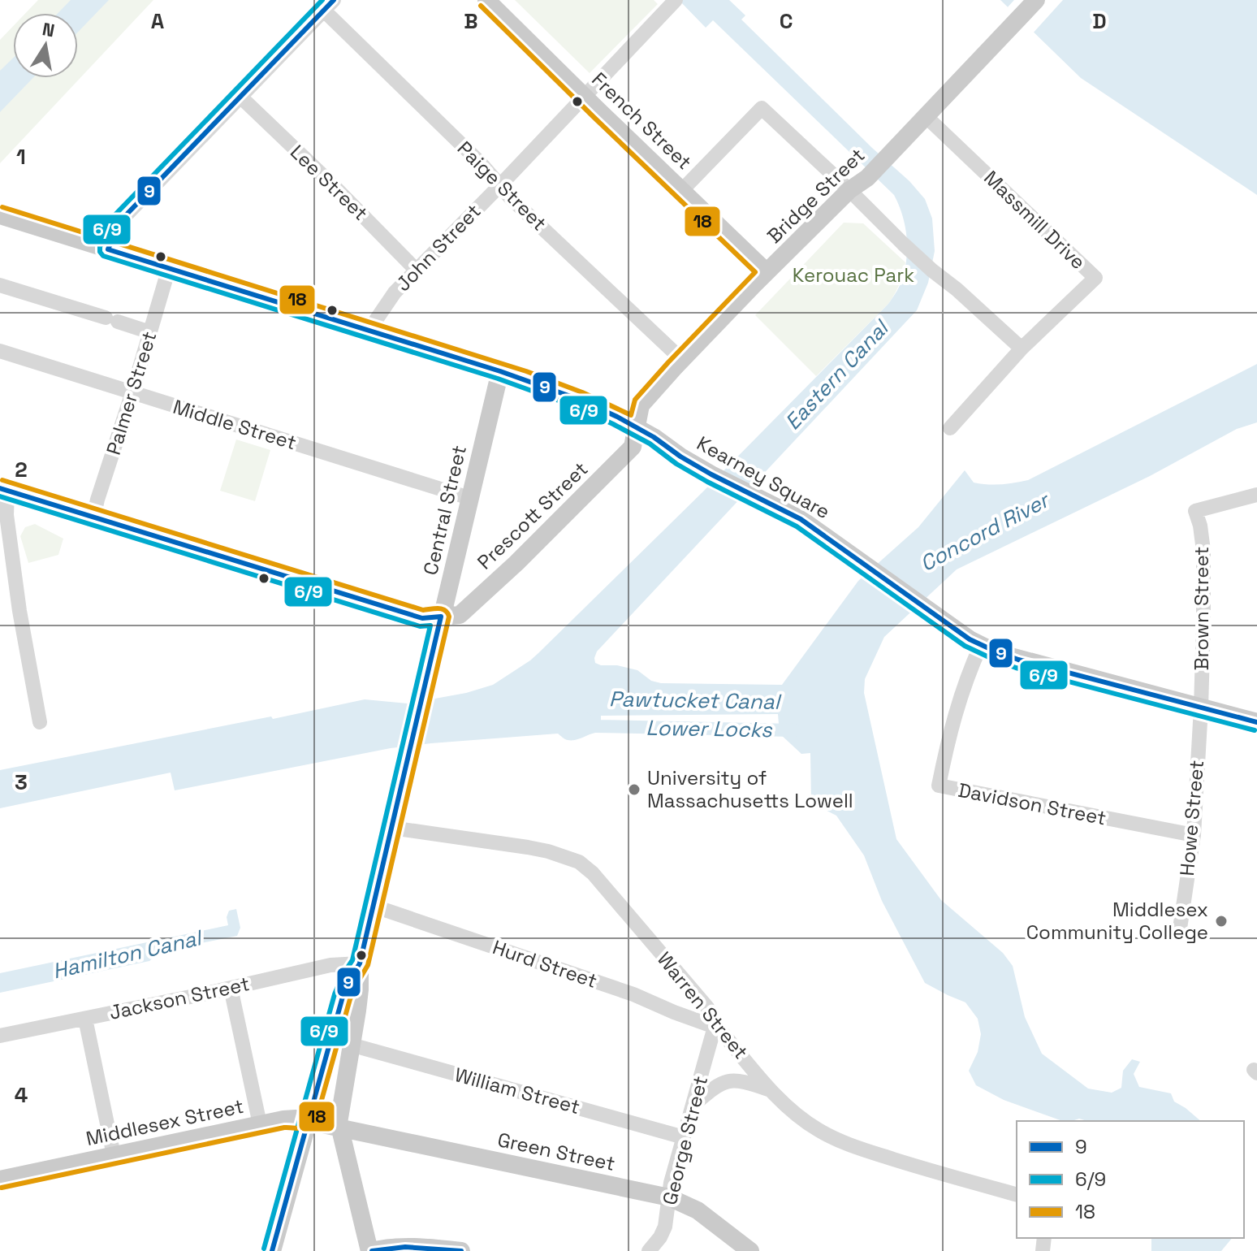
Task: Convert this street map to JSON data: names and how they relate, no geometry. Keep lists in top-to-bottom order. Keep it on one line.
{"streets":{"main road":["French Street","Bridge Street","Kearney Square","Central Street","Prescott Street","Middlesex Street","Green Street"],"street":["Lee Street","Paige Street","Massmill Drive","John Street","Palmer Street","Middle Street","Brown Street","Davidson Street","Howe Street","Hurd Street","Jackson Street","Warren Street","William Street","George Street"]},"crossings":[["French Street","Bridge Street"],["French Street","John Street"],["Lee Street","John Street"],["Paige Street","Bridge Street"],["Paige Street","John Street"],["Bridge Street","Massmill Drive"],["Bridge Street","Kearney Square"],["Bridge Street","Prescott Street"],["John Street","Kearney Square"],["Palmer Street","Middle Street"],["Palmer Street","Kearney Square"],["Middle Street","Central Street"],["Kearney Square","Central Street"],["Kearney Square","Prescott Street"],["Kearney Square","Brown Street"],["Kearney Square","Davidson Street"],["Kearney Square","Howe Street"],["Central Street","Prescott Street"],["Central Street","Hurd Street"],["Central Street","Jackson Street"],["Central Street","Warren Street"],["Central Street","William Street"],["Central Street","Middlesex Street"],["Central Street","Green Street"],["Brown Street","Howe Street"],["Davidson Street","Howe Street"],["Hurd Street","Warren Street"],["Hurd Street","George Street"],["Warren Street","George Street"],["William Street","George Street"],["Middlesex Street","Green Street"],["George Street","Green Street"]],"water":["Eastern Canal","Concord River","Pawtucket Canal","Lower Locks","Hamilton Canal"],"parks":["Kerouac Park"],"places":["University of Massachusetts Lowell","Middlesex Community College"],"lines":["transit line 9","transit line 6/9","transit line 18"],"legend":["9","6/9","18"],"north":"top","grid":{"columns":["A","B","C","D"],"rows":["1","2","3","4"]}}
